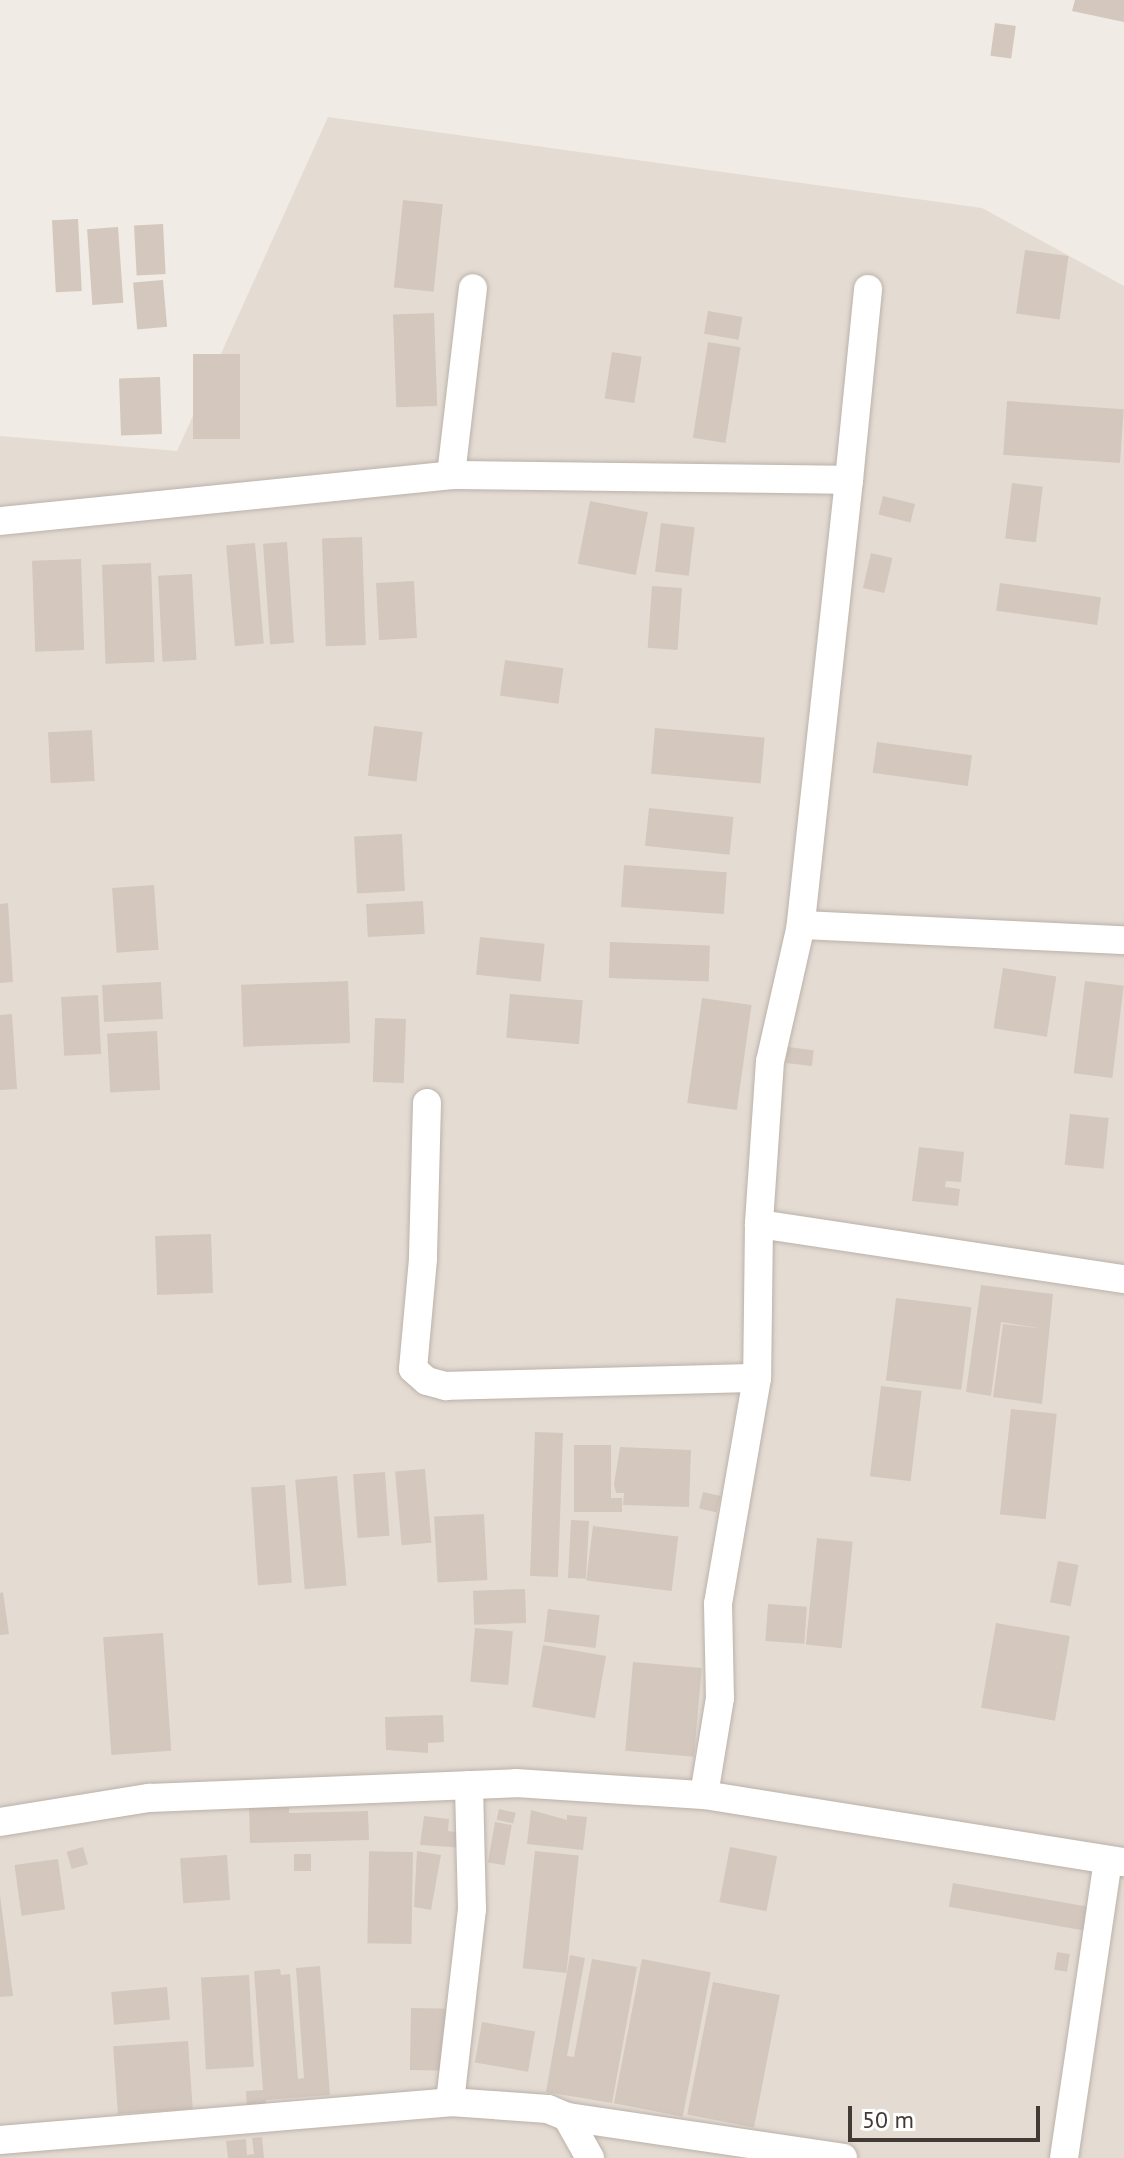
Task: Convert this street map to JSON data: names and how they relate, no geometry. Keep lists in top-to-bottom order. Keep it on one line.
{"scale_bar":"50 m"}
